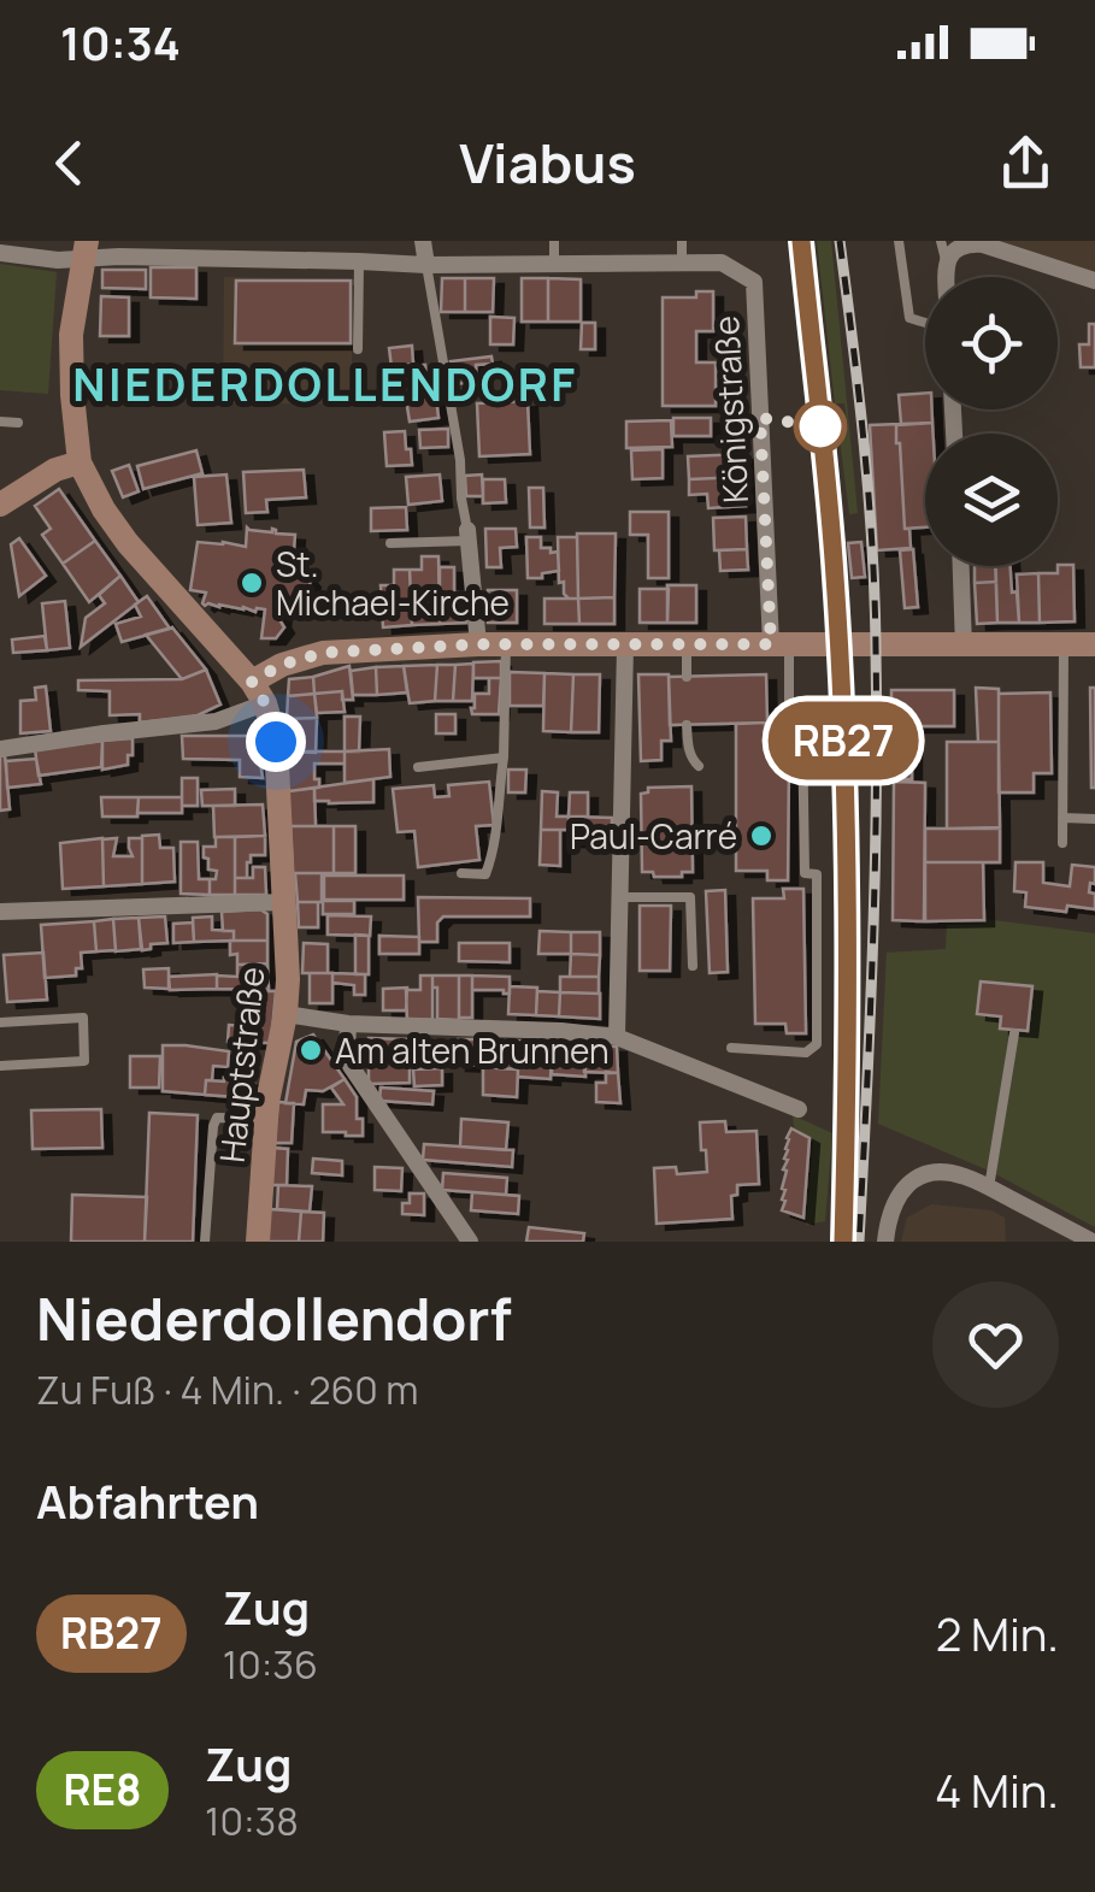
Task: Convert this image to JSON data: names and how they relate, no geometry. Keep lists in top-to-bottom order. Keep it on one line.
{"streets":{"main road":["Hauptstraße"],"street":["Königstraße"]},"districts":["NIEDERDOLLENDORF"],"places":["St. Michael-Kirche","Paul-Carré","Am alten Brunnen"],"page":{"status":"10:34","header":"Viabus","on_map":"RB27","heading":[["Niederdollendorf","Zu Fuß · 4 Min. · 260 m"],"Abfahrten"],"list":[{"mark":"RB27","name":"Zug","note":"10:36","value":"2 Min."},{"mark":"RE8","name":"Zug","note":"10:38","value":"4 Min."}]}}
